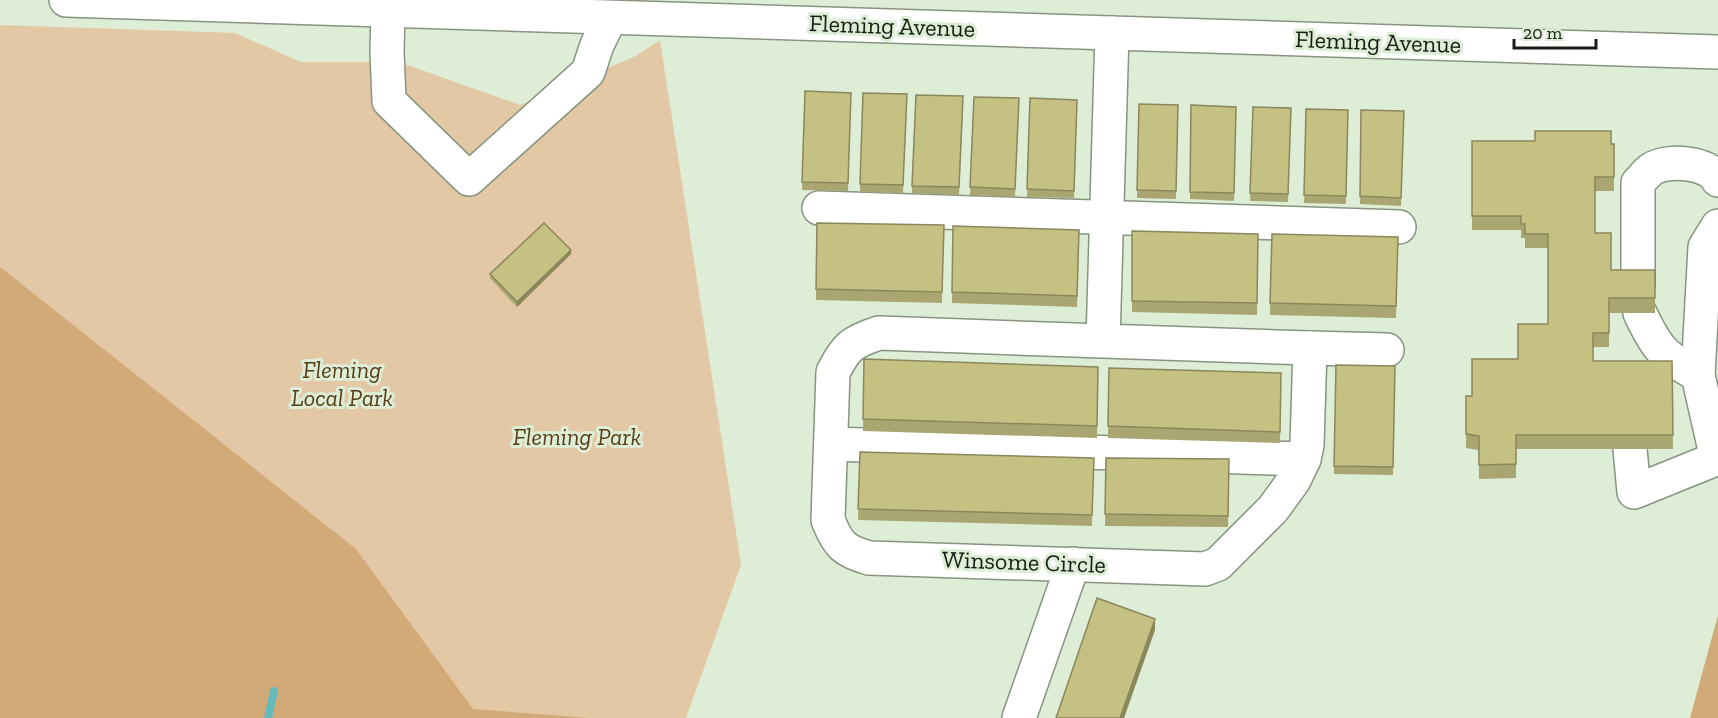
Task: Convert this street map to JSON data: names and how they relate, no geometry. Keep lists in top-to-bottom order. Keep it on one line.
{"streets":{"street":["Fleming Avenue","Winsome Circle"]},"parks":["Fleming Local Park","Fleming Park"],"scale_bar":"20 m"}
